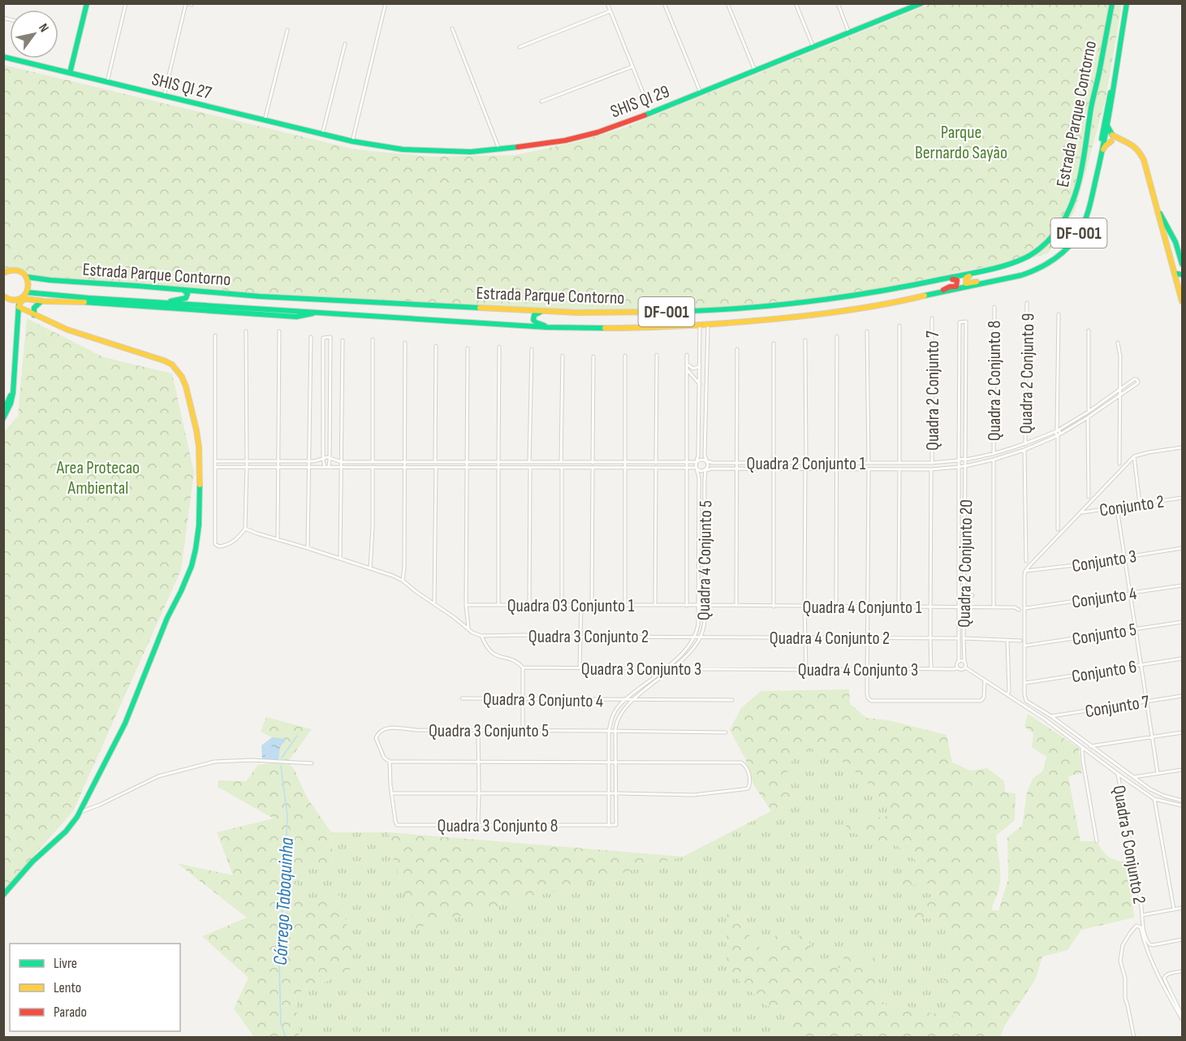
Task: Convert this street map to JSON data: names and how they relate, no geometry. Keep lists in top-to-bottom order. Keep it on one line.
{"streets":{"main road":["SHIS QI 27","SHIS QI 29","Estrada Parque Contorno","DF-001"],"street":["Quadra 2 Conjunto 9","Quadra 2 Conjunto 8","Quadra 2 Conjunto 7","Quadra 2 Conjunto 1","Conjunto 2","Quadra 4 Conjunto 5","Conjunto 3","Quadra 2 Conjunto 20","Conjunto 4","Quadra 03 Conjunto 1","Quadra 4 Conjunto 1","Conjunto 5","Quadra 3 Conjunto 2","Quadra 4 Conjunto 2","Quadra 3 Conjunto 3","Quadra 4 Conjunto 3","Conjunto 6","Quadra 3 Conjunto 4","Conjunto 7","Quadra 3 Conjunto 5","Quadra 3 Conjunto 8","Quadra 5 Conjunto 2"]},"crossings":[["SHIS QI 27","SHIS QI 29"],["Estrada Parque Contorno","DF-001"],["Quadra 2 Conjunto 7","Quadra 2 Conjunto 1"],["Quadra 2 Conjunto 1","Quadra 2 Conjunto 20"],["Quadra 4 Conjunto 5","Quadra 03 Conjunto 1"],["Quadra 4 Conjunto 5","Quadra 4 Conjunto 1"],["Quadra 4 Conjunto 5","Quadra 3 Conjunto 2"],["Quadra 4 Conjunto 5","Quadra 4 Conjunto 2"],["Quadra 4 Conjunto 5","Quadra 3 Conjunto 3"],["Quadra 4 Conjunto 5","Quadra 3 Conjunto 4"],["Quadra 4 Conjunto 5","Quadra 3 Conjunto 5"],["Quadra 4 Conjunto 5","Quadra 3 Conjunto 8"],["Quadra 2 Conjunto 20","Quadra 4 Conjunto 1"],["Quadra 2 Conjunto 20","Quadra 4 Conjunto 3"],["Quadra 03 Conjunto 1","Quadra 4 Conjunto 1"],["Quadra 3 Conjunto 2","Quadra 4 Conjunto 2"],["Quadra 3 Conjunto 3","Quadra 4 Conjunto 3"]],"water":["Córrego Taboquinha"],"parks":["Parque Bernardo Sayão","Area Protecao Ambiental"],"legend":["Livre","Lento","Parado"],"north":"top right"}
